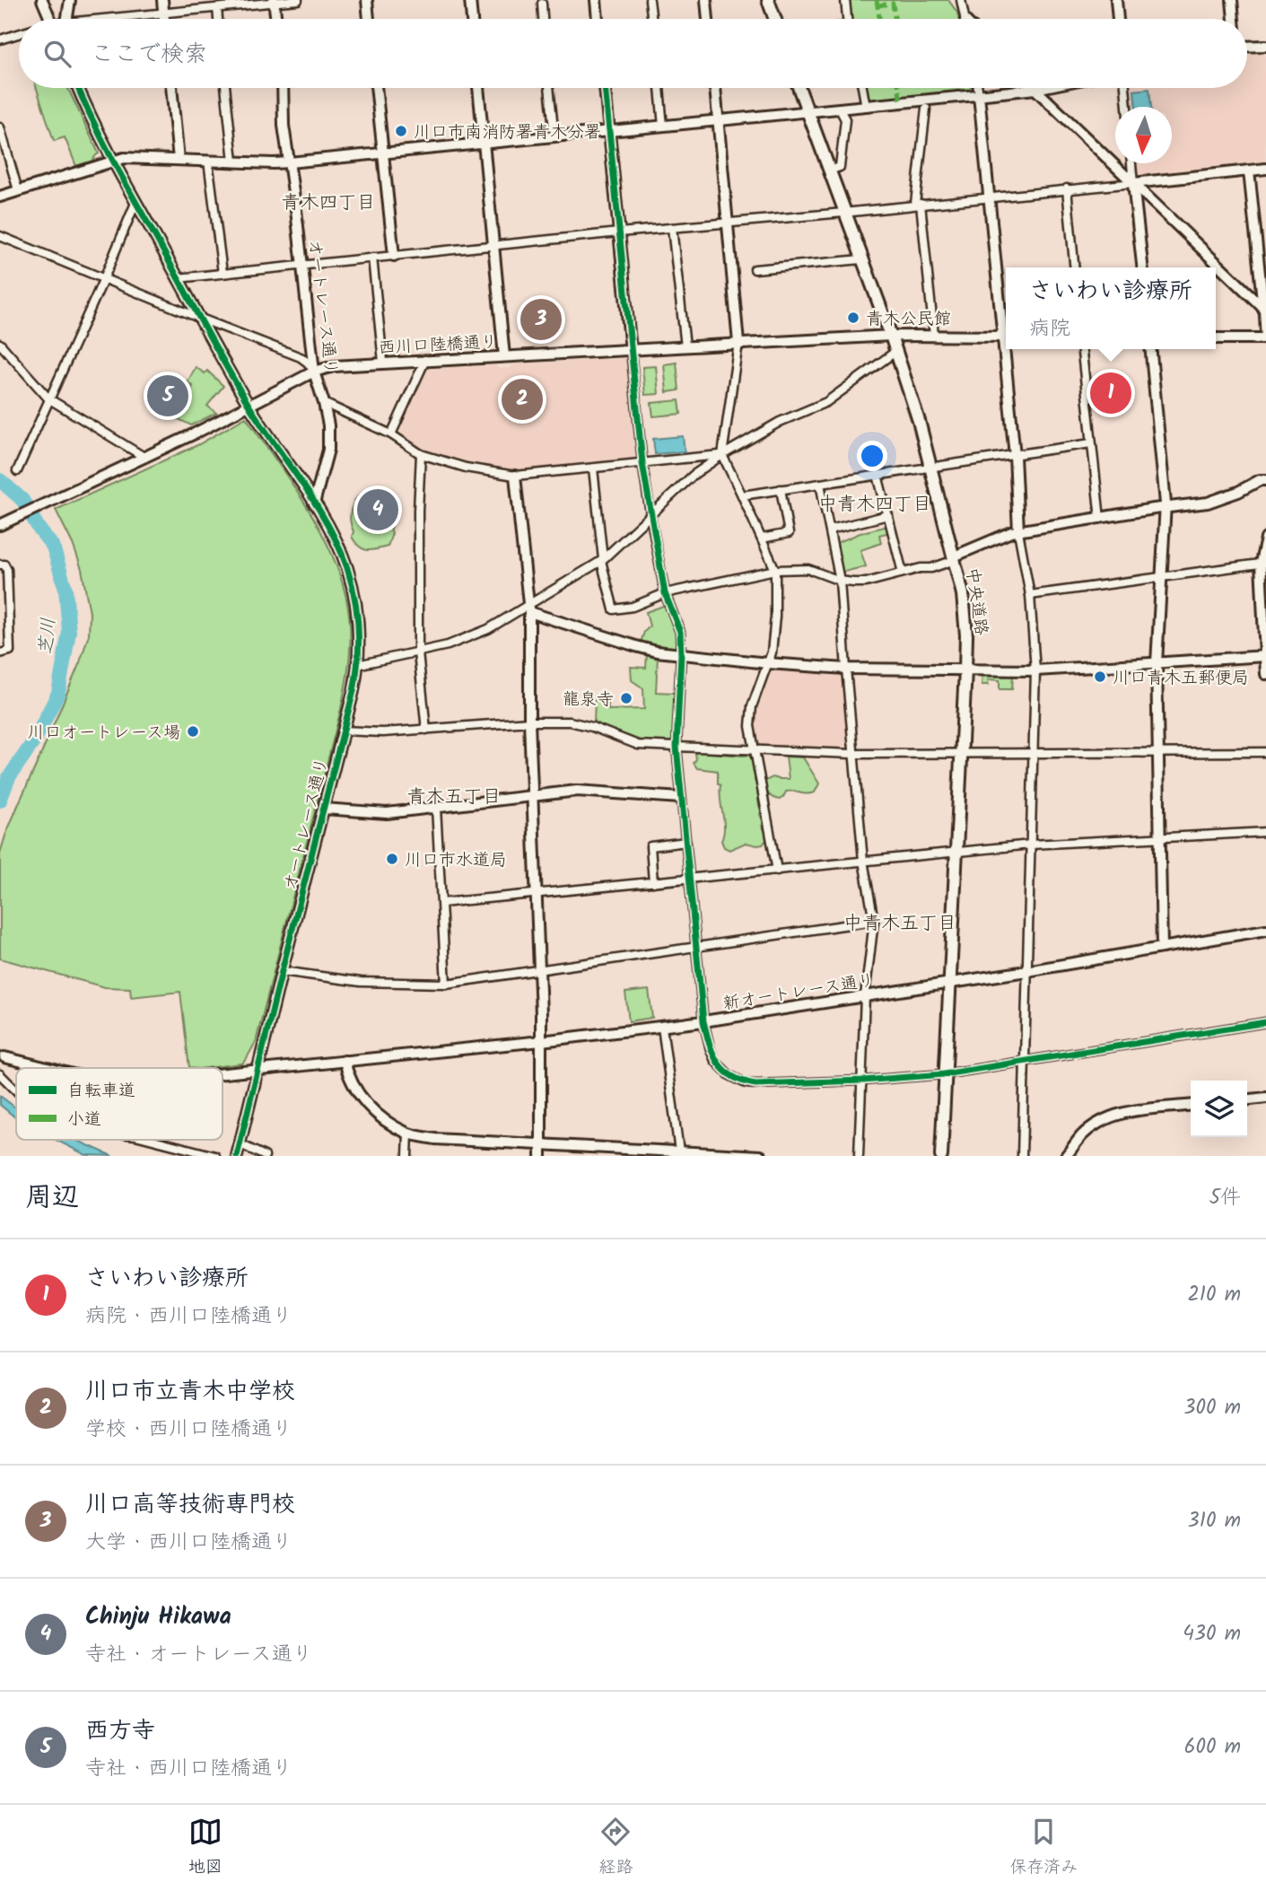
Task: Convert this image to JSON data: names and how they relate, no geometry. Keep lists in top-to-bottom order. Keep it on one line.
{"streets":{"main road":["中央道路"],"street":["オートレース通り","西川口陸橋通り","新オートレース通り"]},"crossings":[["オートレース通り","西川口陸橋通り"],["オートレース通り","新オートレース通り"],["西川口陸橋通り","中央道路"],["中央道路","新オートレース通り"]],"districts":["青木四丁目","中青木四丁目","青木五丁目","中青木五丁目"],"water":["芝川"],"places":["川口市南消防署青木分署","青木公民館","川口青木五郵便局","龍泉寺","川口オートレース場","川口市水道局"],"legend":["自転車道","小道"],"north":"bottom","page":{"search":"ここで検索","popup":["さいわい診療所","病院"],"pins":["3","1","5","2","4"],"heading":["周辺","5件"],"list":[{"mark":"1","name":"さいわい診療所","note":"病院 · 西川口陸橋通り","value":"210 m"},{"mark":"2","name":"川口市立青木中学校","note":"学校 · 西川口陸橋通り","value":"300 m"},{"mark":"3","name":"川口高等技術専門校","note":"大学 · 西川口陸橋通り","value":"310 m"},{"mark":"4","name":"Chinju Hikawa","note":"寺社 · オートレース通り","value":"430 m"},{"mark":"5","name":"西方寺","note":"寺社 · 西川口陸橋通り","value":"600 m"}],"nav":["地図","経路","保存済み"]}}
